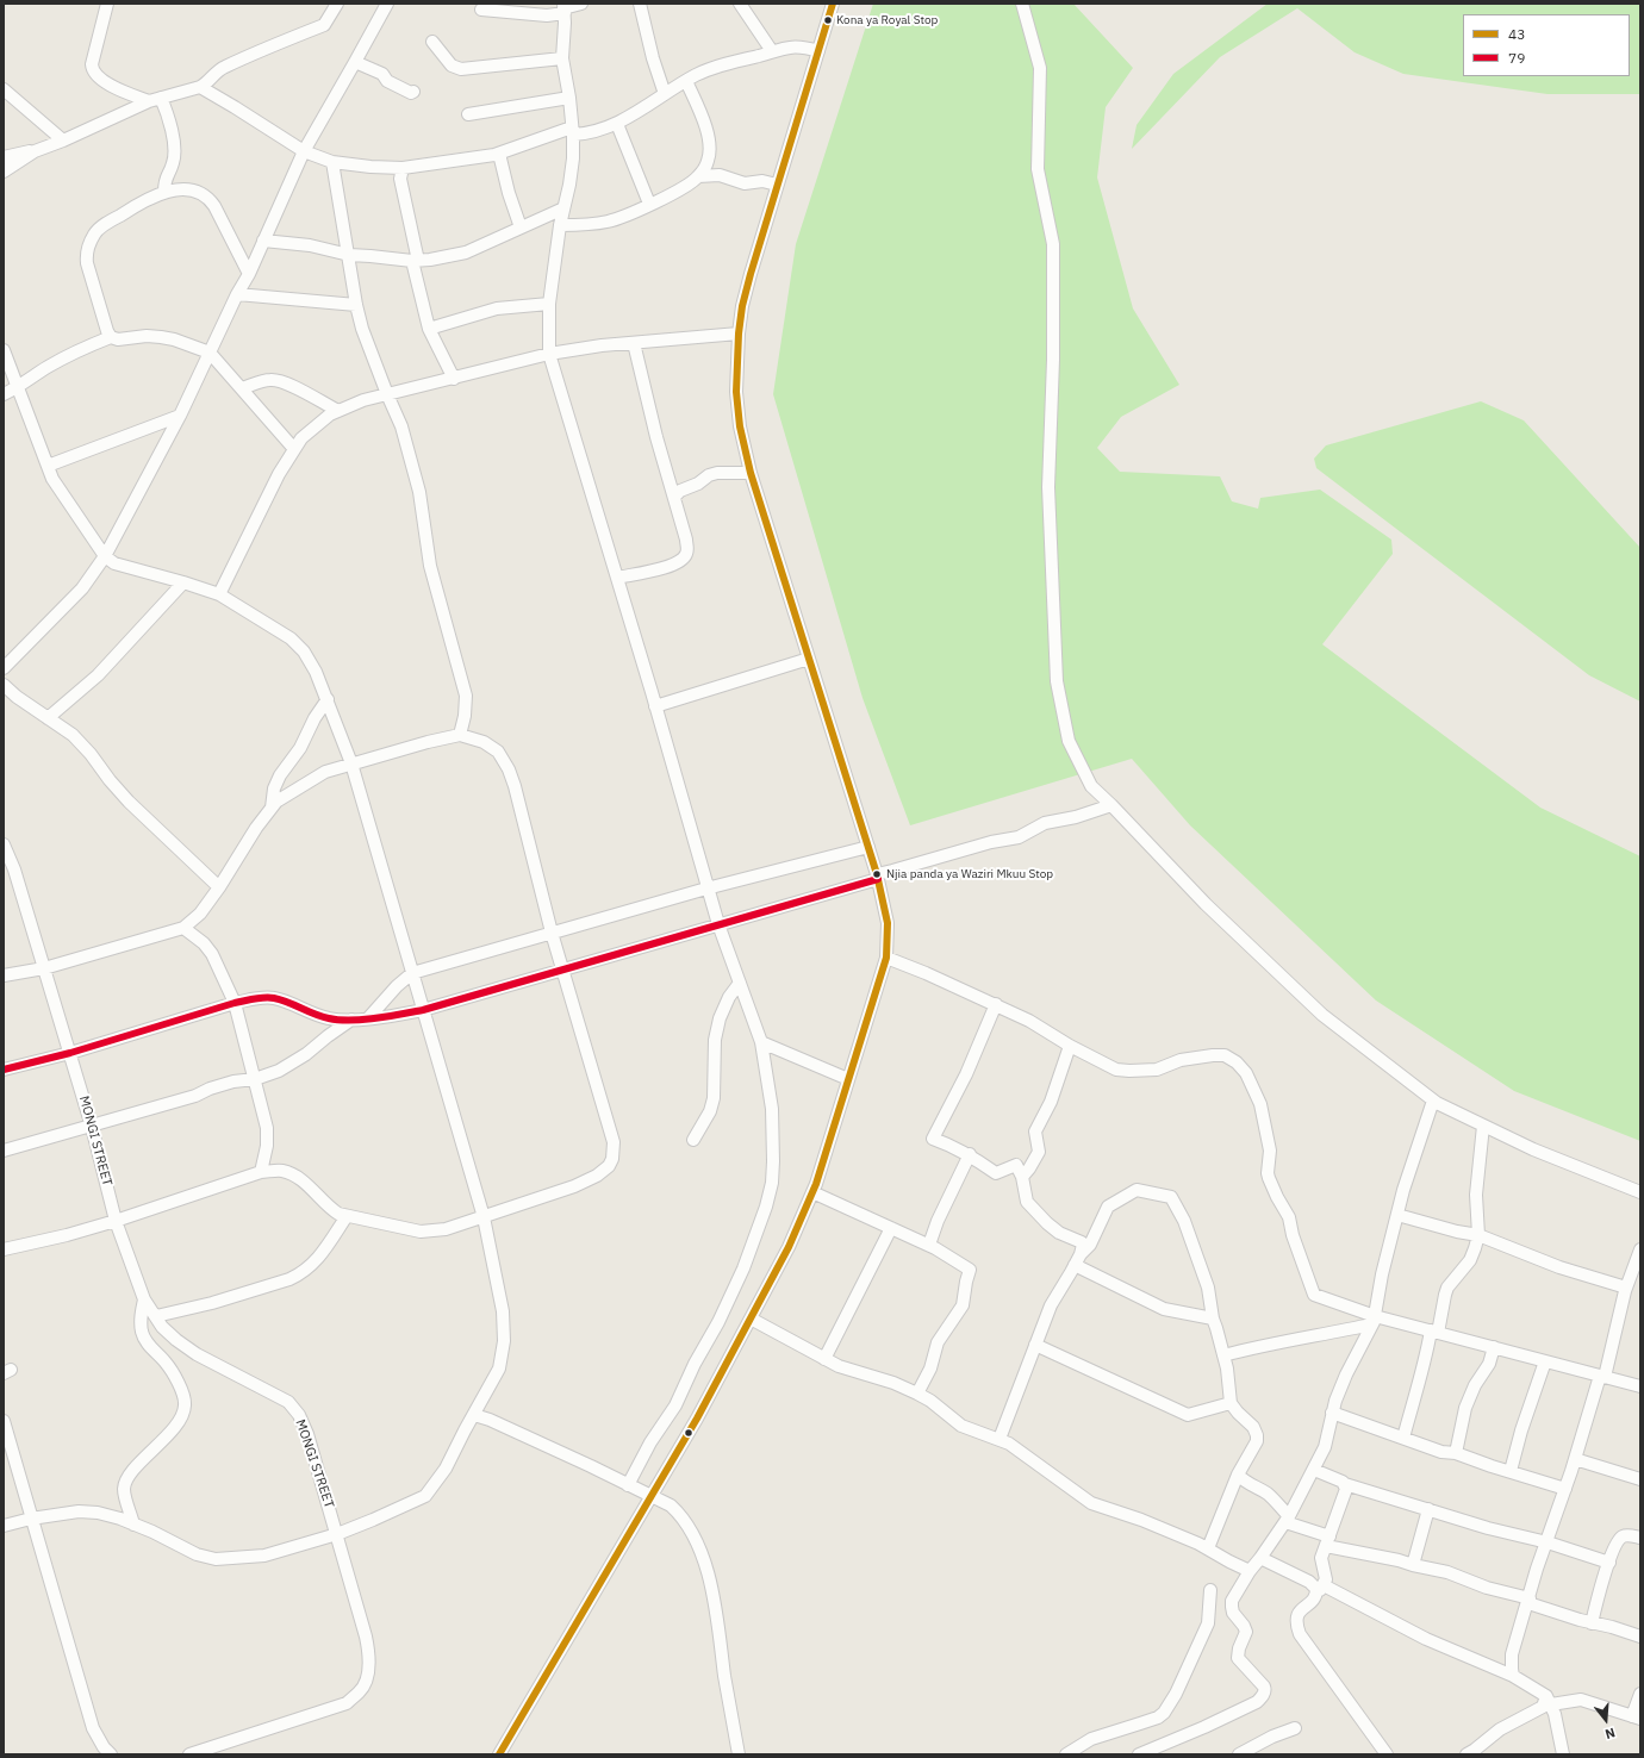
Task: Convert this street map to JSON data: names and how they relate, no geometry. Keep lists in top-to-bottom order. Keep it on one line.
{"streets":{"street":["MONGI STREET"]},"places":["Kona ya Royal Stop","Njia panda ya Waziri Mkuu Stop"],"lines":["transit line 43","transit line 79"],"legend":["43","79"],"north":"bottom"}
